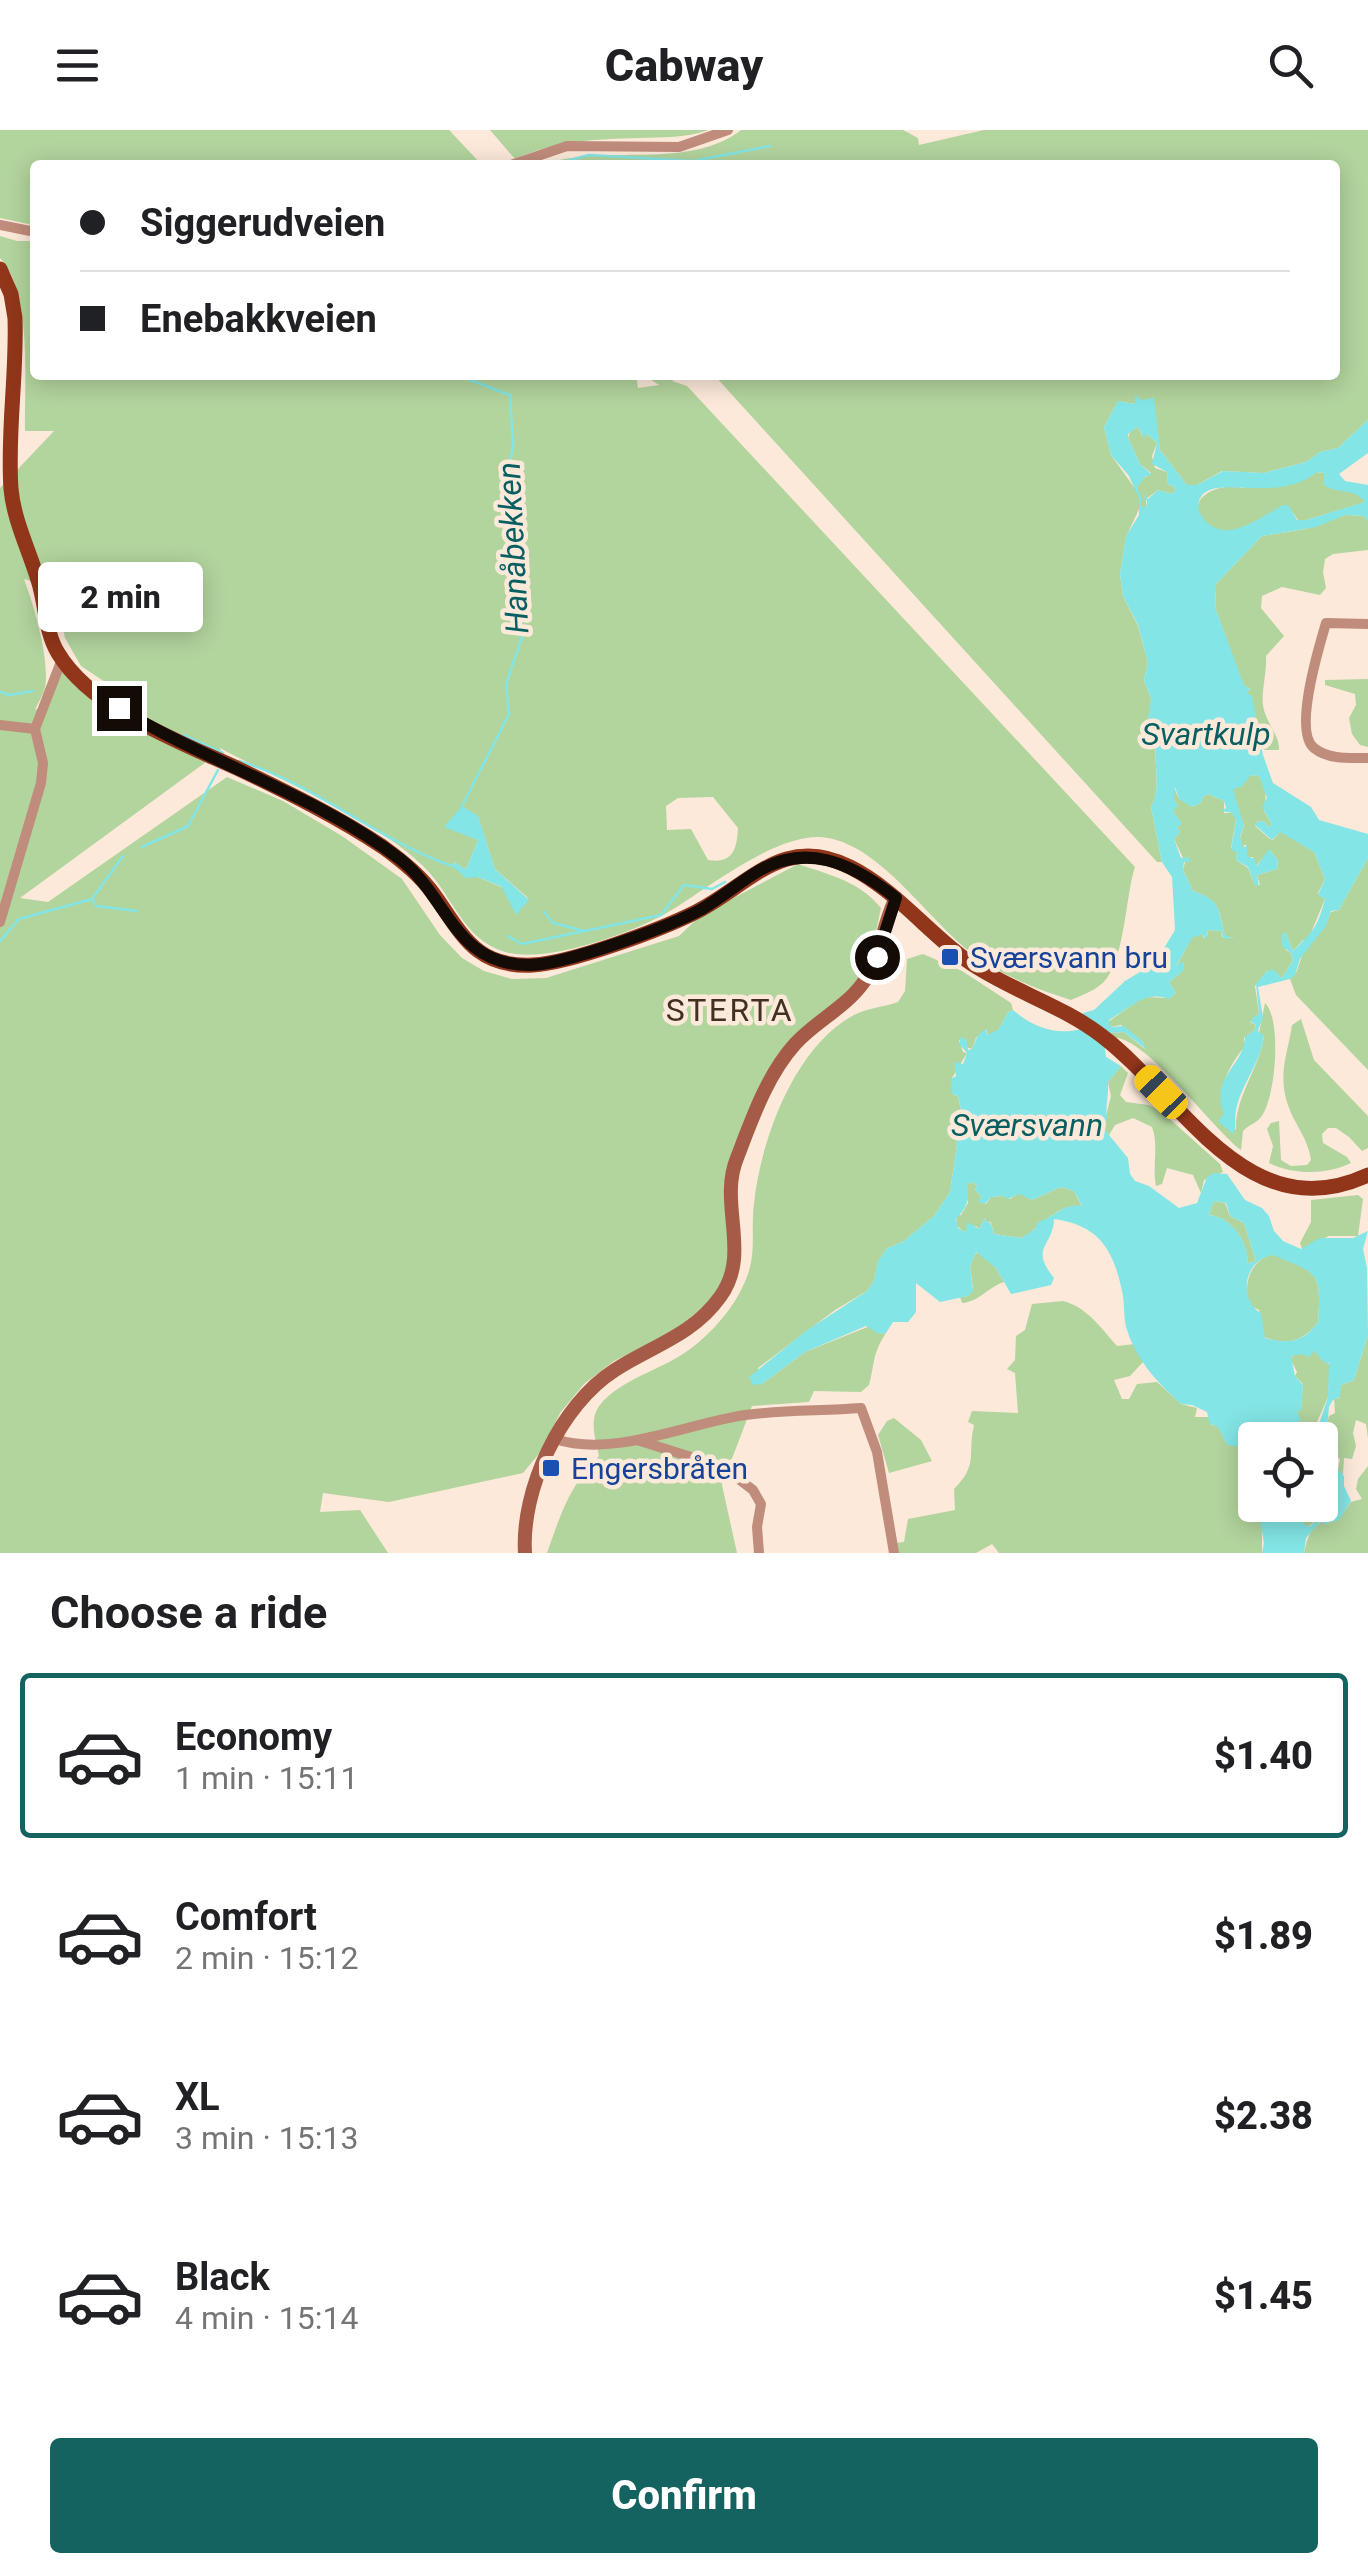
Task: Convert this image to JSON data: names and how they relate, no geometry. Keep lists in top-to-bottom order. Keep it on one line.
{"districts":["STERTA"],"water":["Hanåbekken","Svartkulp","Sværsvann"],"places":{"transit":["Sværsvann bru","Engersbråten"]},"page":{"header":"Cabway","banner":["Siggerudveien","Enebakkveien"],"bubble":"2 min","heading":"Choose a ride","list":[{"name":"Economy","note":"1 min · 15:11","value":"$1.40"},{"name":"Comfort","note":"2 min · 15:12","value":"$1.89"},{"name":"XL","note":"3 min · 15:13","value":"$2.38"},{"name":"Black","note":"4 min · 15:14","value":"$1.45"}],"buttons":"Confirm"}}
